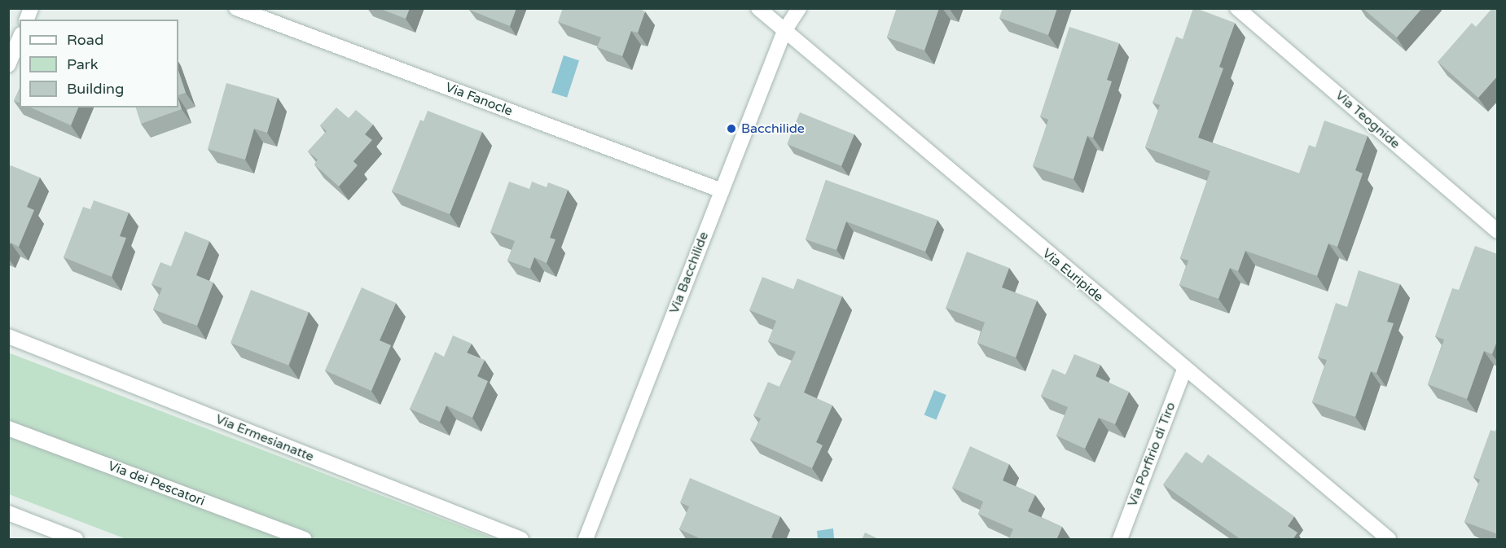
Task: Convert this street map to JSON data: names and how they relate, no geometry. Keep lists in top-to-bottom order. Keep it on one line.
{"streets":{"street":["Via Fanocle","Via Teognide","Via Bacchilide","Via Euripide","Via Ermesianatte","Via Porfirio di Tiro","Via dei Pescatori"]},"crossings":[["Via Fanocle","Via Bacchilide"],["Via Bacchilide","Via Euripide"],["Via Euripide","Via Porfirio di Tiro"]],"places":["Bacchilide"],"legend":["Road","Park","Building"]}
